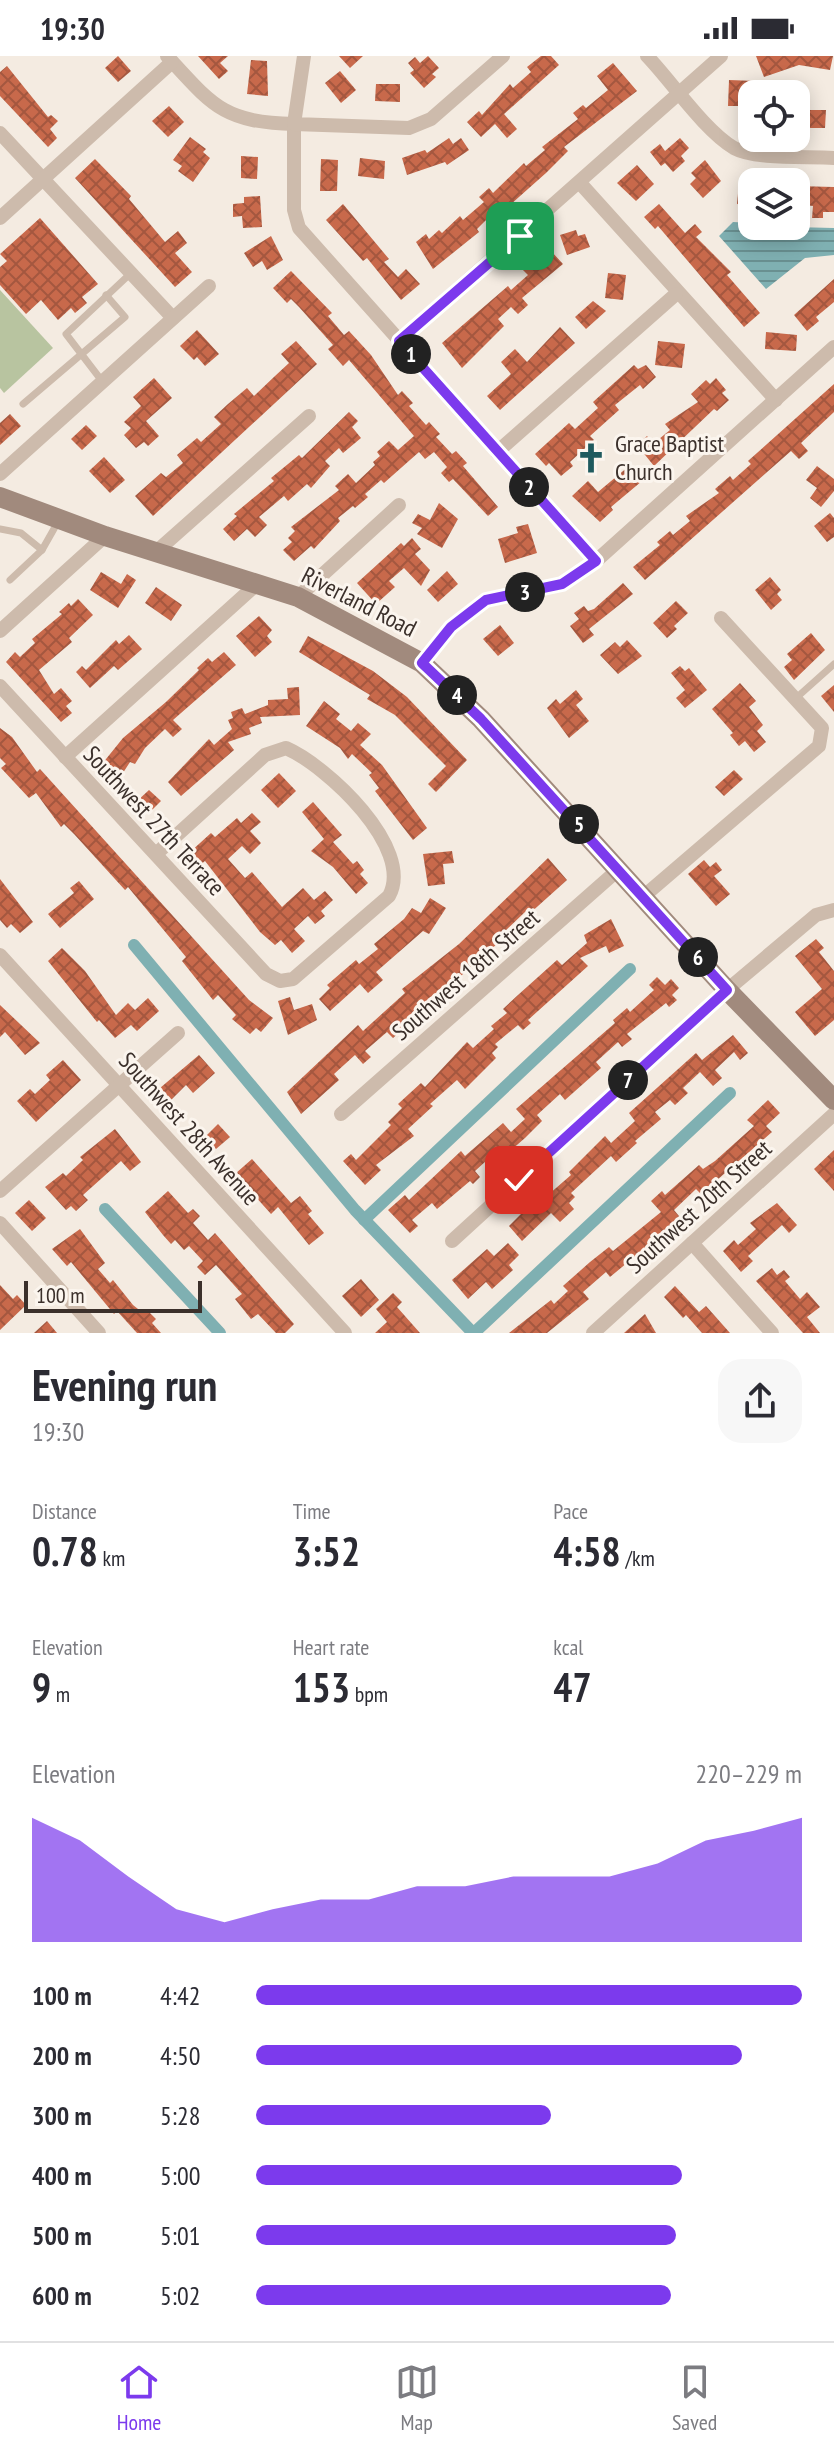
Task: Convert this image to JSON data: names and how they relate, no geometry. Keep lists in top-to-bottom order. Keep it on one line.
{"streets":{"street":["Riverland Road","Southwest 27th Terrace","Southwest 18th Street","Southwest 28th Avenue","Southwest 20th Street"]},"crossings":[["Riverland Road","Southwest 18th Street"]],"places":{"church":["Grace Baptist Church"]},"scale_bar":"100 m","page":{"status":"19:30","pins":["1","2","3","4","5","6","7"],"scale":"100 m","heading":["Evening run","19:30"],"stats":[["Distance","0.78 km"],["Time","3:52"],["Pace","4:58 /km"],["Elevation","9 m"],["Heart rate","153 bpm"],["kcal","47"]],"chart":["Elevation","220–229 m"],"list":[{"name":"100 m","note":"4:42"},{"name":"200 m","note":"4:50"},{"name":"300 m","note":"5:28"},{"name":"400 m","note":"5:00"},{"name":"500 m","note":"5:01"},{"name":"600 m","note":"5:02"}],"tabs":["Home","Map","Saved"]}}
